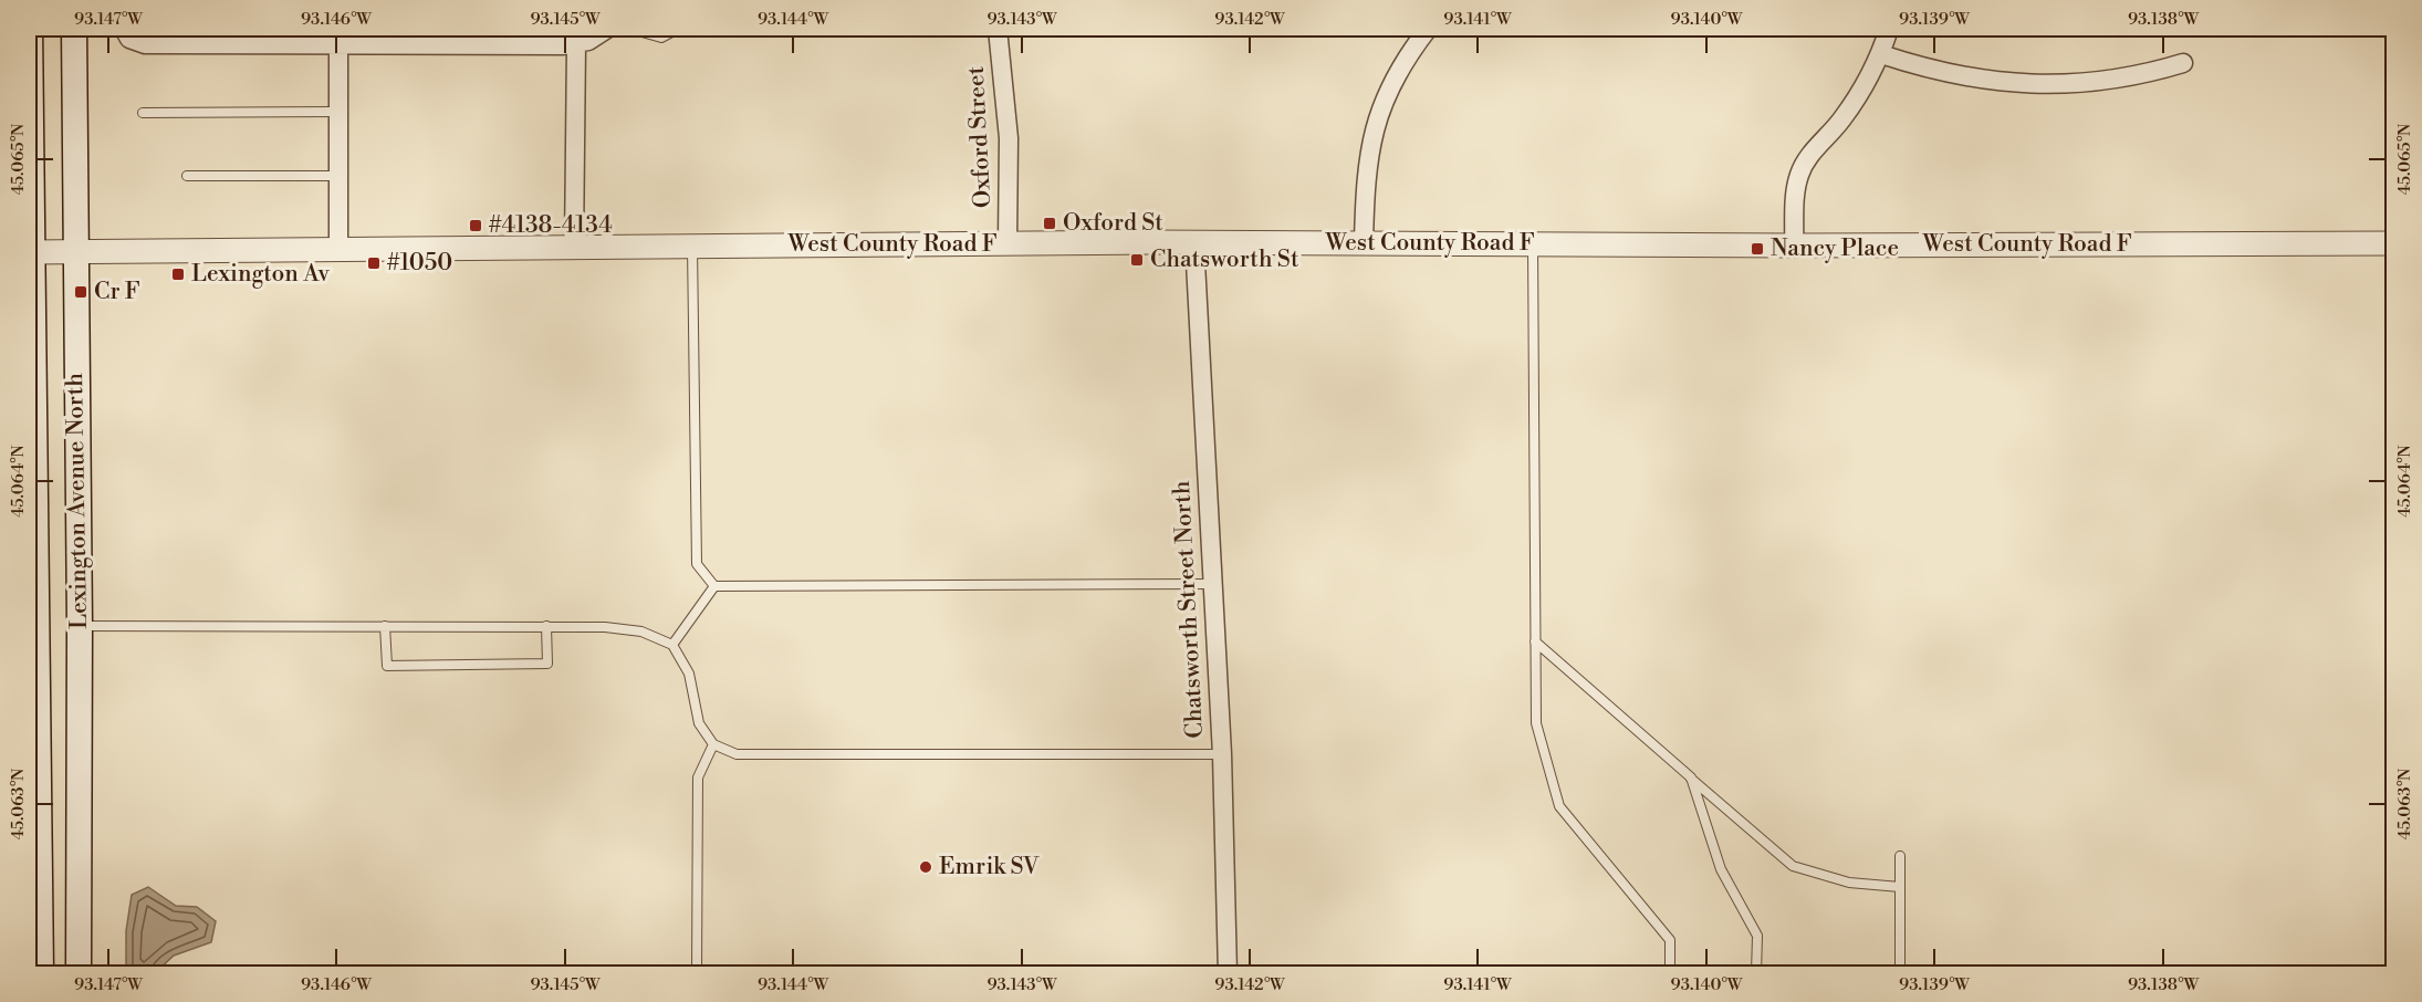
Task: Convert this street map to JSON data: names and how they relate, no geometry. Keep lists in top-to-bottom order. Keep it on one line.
{"streets":{"main road":["Lexington Avenue North"],"street":["Oxford Street","West County Road F","Chatsworth Street North"]},"crossings":[["Oxford Street","West County Road F"],["West County Road F","Lexington Avenue North"],["West County Road F","Chatsworth Street North"]],"places":{"transit":["Oxford St","#4138-4134","Nancy Place","Chatsworth St","#1050","Lexington Av","Cr F"],"other":["Emrik SV"]},"coordinates":["93.147°W","93.146°W","93.145°W","93.144°W","93.143°W","93.142°W","93.141°W","93.140°W","93.139°W","93.138°W","45.065°N","45.064°N","45.063°N"]}
